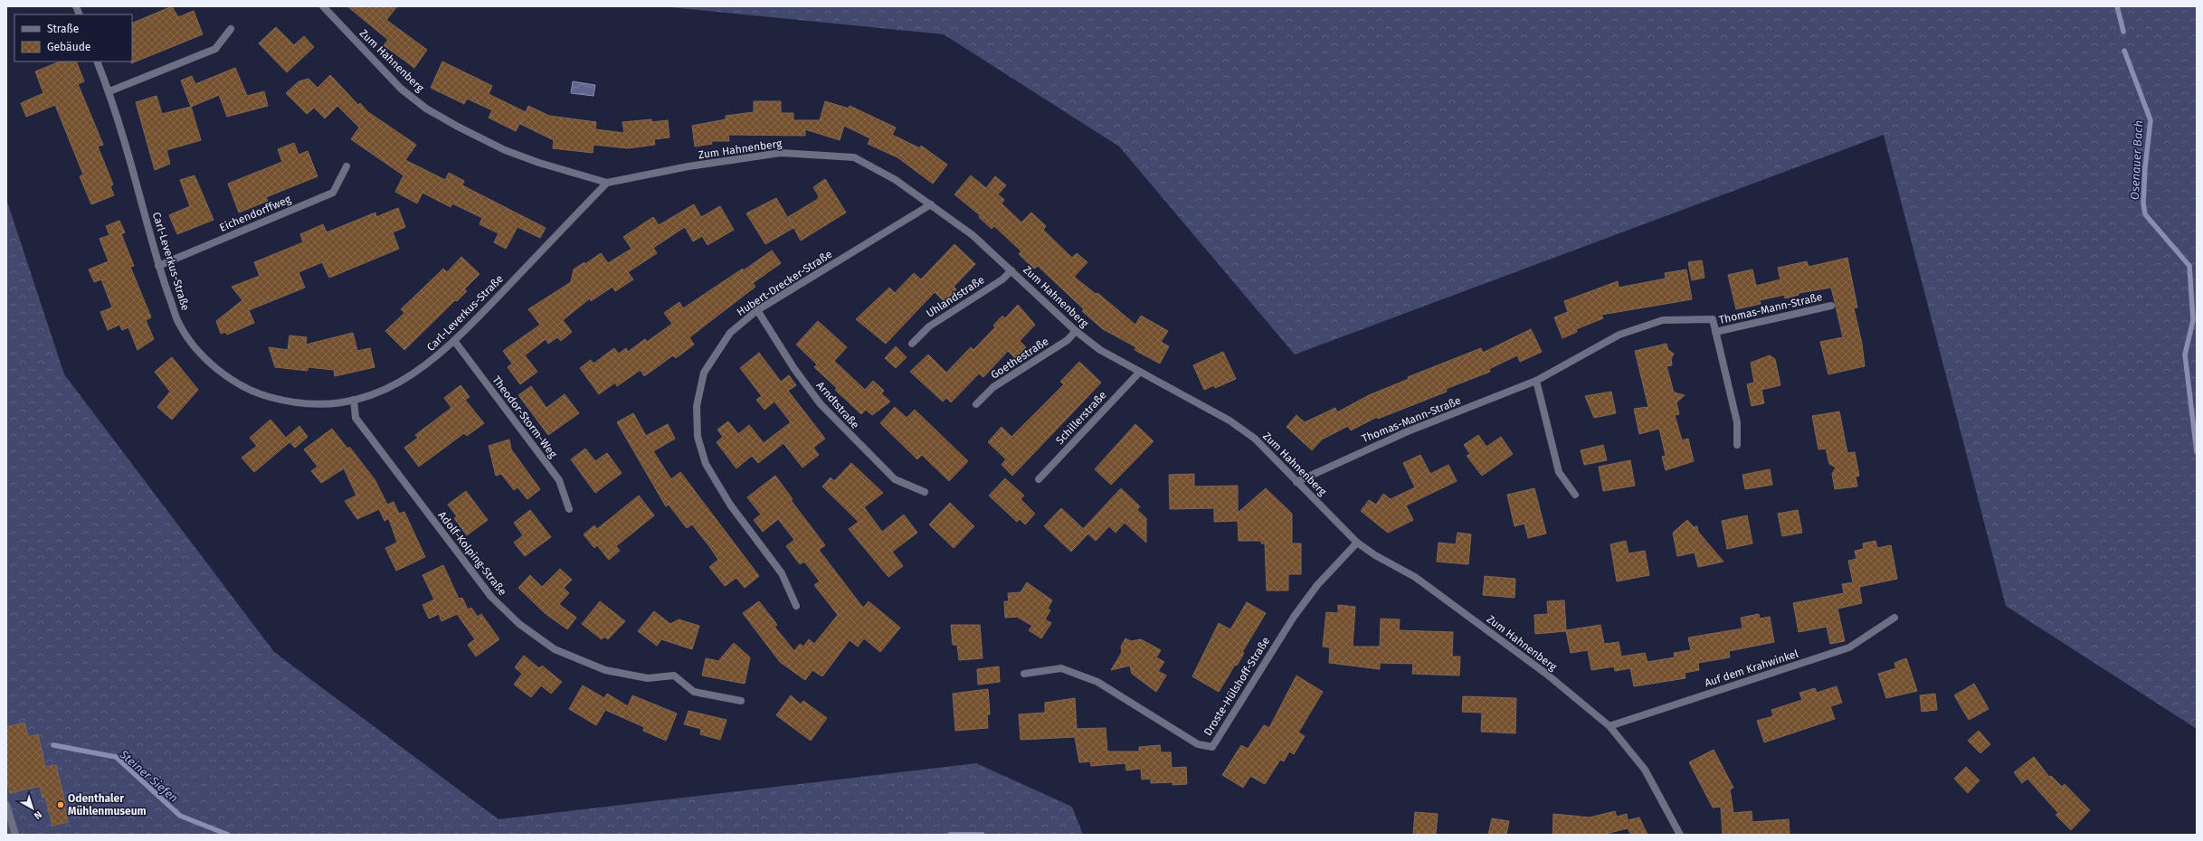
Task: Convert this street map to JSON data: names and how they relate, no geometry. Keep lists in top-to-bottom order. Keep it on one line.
{"streets":{"street":["Zum Hahnenberg","Eichendorffweg","Carl-Leverkus-Straße","Hubert-Drecker-Straße","Uhlandstraße","Thomas-Mann-Straße","Goethestraße","Arndtstraße","Theodor-Storm-Weg","Schillerstraße","Adolf-Kolping-Straße","Auf dem Krahwinkel","Droste-Hülshoff-Straße"]},"crossings":[["Zum Hahnenberg","Carl-Leverkus-Straße"],["Zum Hahnenberg","Hubert-Drecker-Straße"],["Zum Hahnenberg","Uhlandstraße"],["Zum Hahnenberg","Thomas-Mann-Straße"],["Zum Hahnenberg","Goethestraße"],["Zum Hahnenberg","Schillerstraße"],["Zum Hahnenberg","Auf dem Krahwinkel"],["Zum Hahnenberg","Droste-Hülshoff-Straße"],["Eichendorffweg","Carl-Leverkus-Straße"],["Carl-Leverkus-Straße","Theodor-Storm-Weg"],["Carl-Leverkus-Straße","Adolf-Kolping-Straße"],["Hubert-Drecker-Straße","Arndtstraße"]],"water":["Osenauer Bach","Steiner Siefen"],"places":["Odenthaler Mühlenmuseum"],"legend":["Straße","Gebäude"],"north":"bottom right"}
